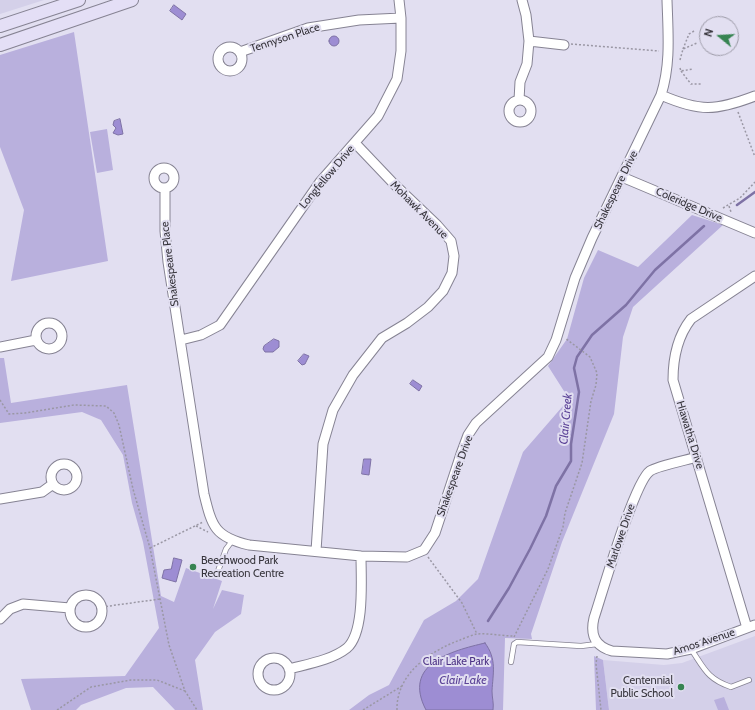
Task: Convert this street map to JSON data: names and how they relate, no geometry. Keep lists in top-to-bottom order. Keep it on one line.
{"streets":{"street":["Tennyson Place","Longfellow Drive","Shakespeare Drive","Coleridge Drive","Mohawk Avenue","Shakespeare Place","Hiawatha Drive","Marlowe Drive","Amos Avenue"]},"crossings":[["Tennyson Place","Longfellow Drive"],["Longfellow Drive","Shakespeare Drive"],["Longfellow Drive","Mohawk Avenue"],["Longfellow Drive","Shakespeare Place"],["Shakespeare Drive","Coleridge Drive"],["Shakespeare Drive","Mohawk Avenue"],["Shakespeare Drive","Shakespeare Place"],["Hiawatha Drive","Marlowe Drive"],["Hiawatha Drive","Amos Avenue"],["Marlowe Drive","Amos Avenue"]],"water":["Clair Creek","Clair Lake"],"parks":["Clair Lake Park"],"places":["Beechwood Park Recreation Centre","Centennial Public School"],"north":"left"}
